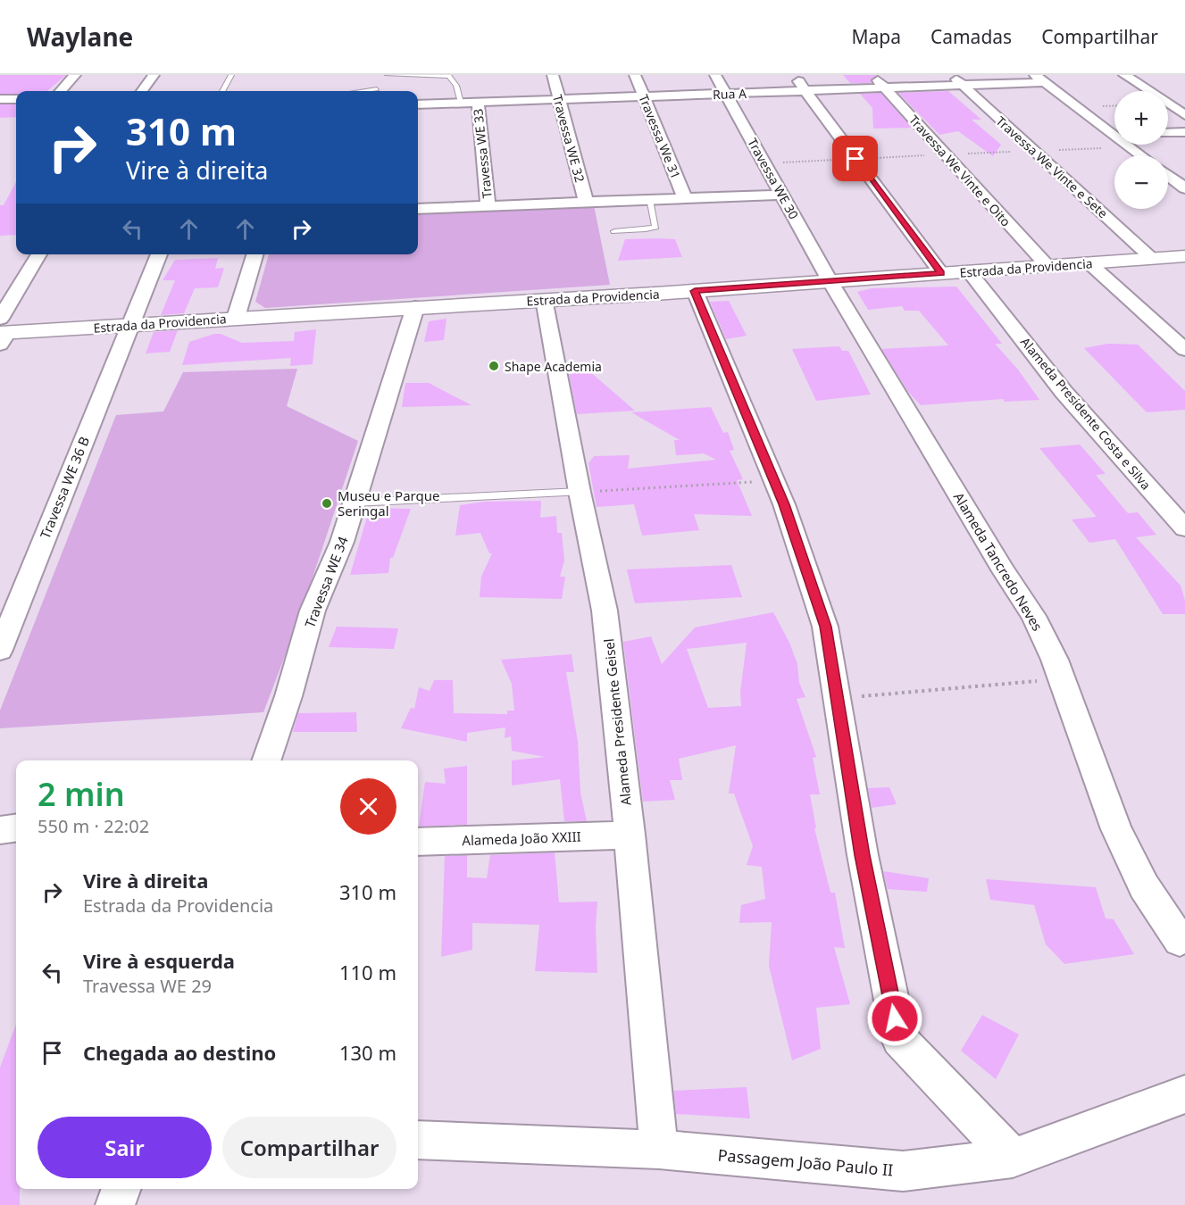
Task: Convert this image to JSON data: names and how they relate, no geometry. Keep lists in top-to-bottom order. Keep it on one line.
{"streets":{"main road":["Estrada da Providencia"],"street":["Rua A","Travessa We 31","Travessa WE 32","Travessa WE 33","Travessa We Vinte e Sete","Travessa We Vinte e Oito","Travessa WE 30","Alameda Presidente Costa e Silva","Travessa WE 36 B","Alameda Tancredo Neves","Travessa WE 34","Alameda Presidente Geisel","Alameda João XXIII","Passagem João Paulo II"]},"crossings":[["Rua A","Travessa We 31"],["Rua A","Travessa WE 32"],["Rua A","Travessa WE 33"],["Rua A","Travessa We Vinte e Sete"],["Rua A","Travessa We Vinte e Oito"],["Rua A","Travessa WE 30"],["Travessa We Vinte e Sete","Estrada da Providencia"],["Travessa We Vinte e Oito","Estrada da Providencia"],["Travessa WE 30","Estrada da Providencia"],["Travessa WE 30","Alameda Tancredo Neves"],["Estrada da Providencia","Alameda Presidente Costa e Silva"],["Estrada da Providencia","Travessa WE 36 B"],["Estrada da Providencia","Alameda Tancredo Neves"],["Estrada da Providencia","Travessa WE 34"],["Estrada da Providencia","Alameda Presidente Geisel"],["Alameda Presidente Geisel","Alameda João XXIII"],["Alameda Presidente Geisel","Passagem João Paulo II"]],"places":["Shape Academia","Museu e Parque Seringal"],"page":{"header":"Waylane","nav":["Mapa","Camadas","Compartilhar"],"map_buttons":["+","−"],"turn":["310 m","Vire à direita"],"heading":["2 min","550 m · 22:02"],"list":[{"name":"Vire à direita","note":"Estrada da Providencia","value":"310 m"},{"name":"Vire à esquerda","note":"Travessa WE 29","value":"110 m"},{"name":"Chegada ao destino","value":"130 m"}],"buttons":["Sair","Compartilhar"]}}
